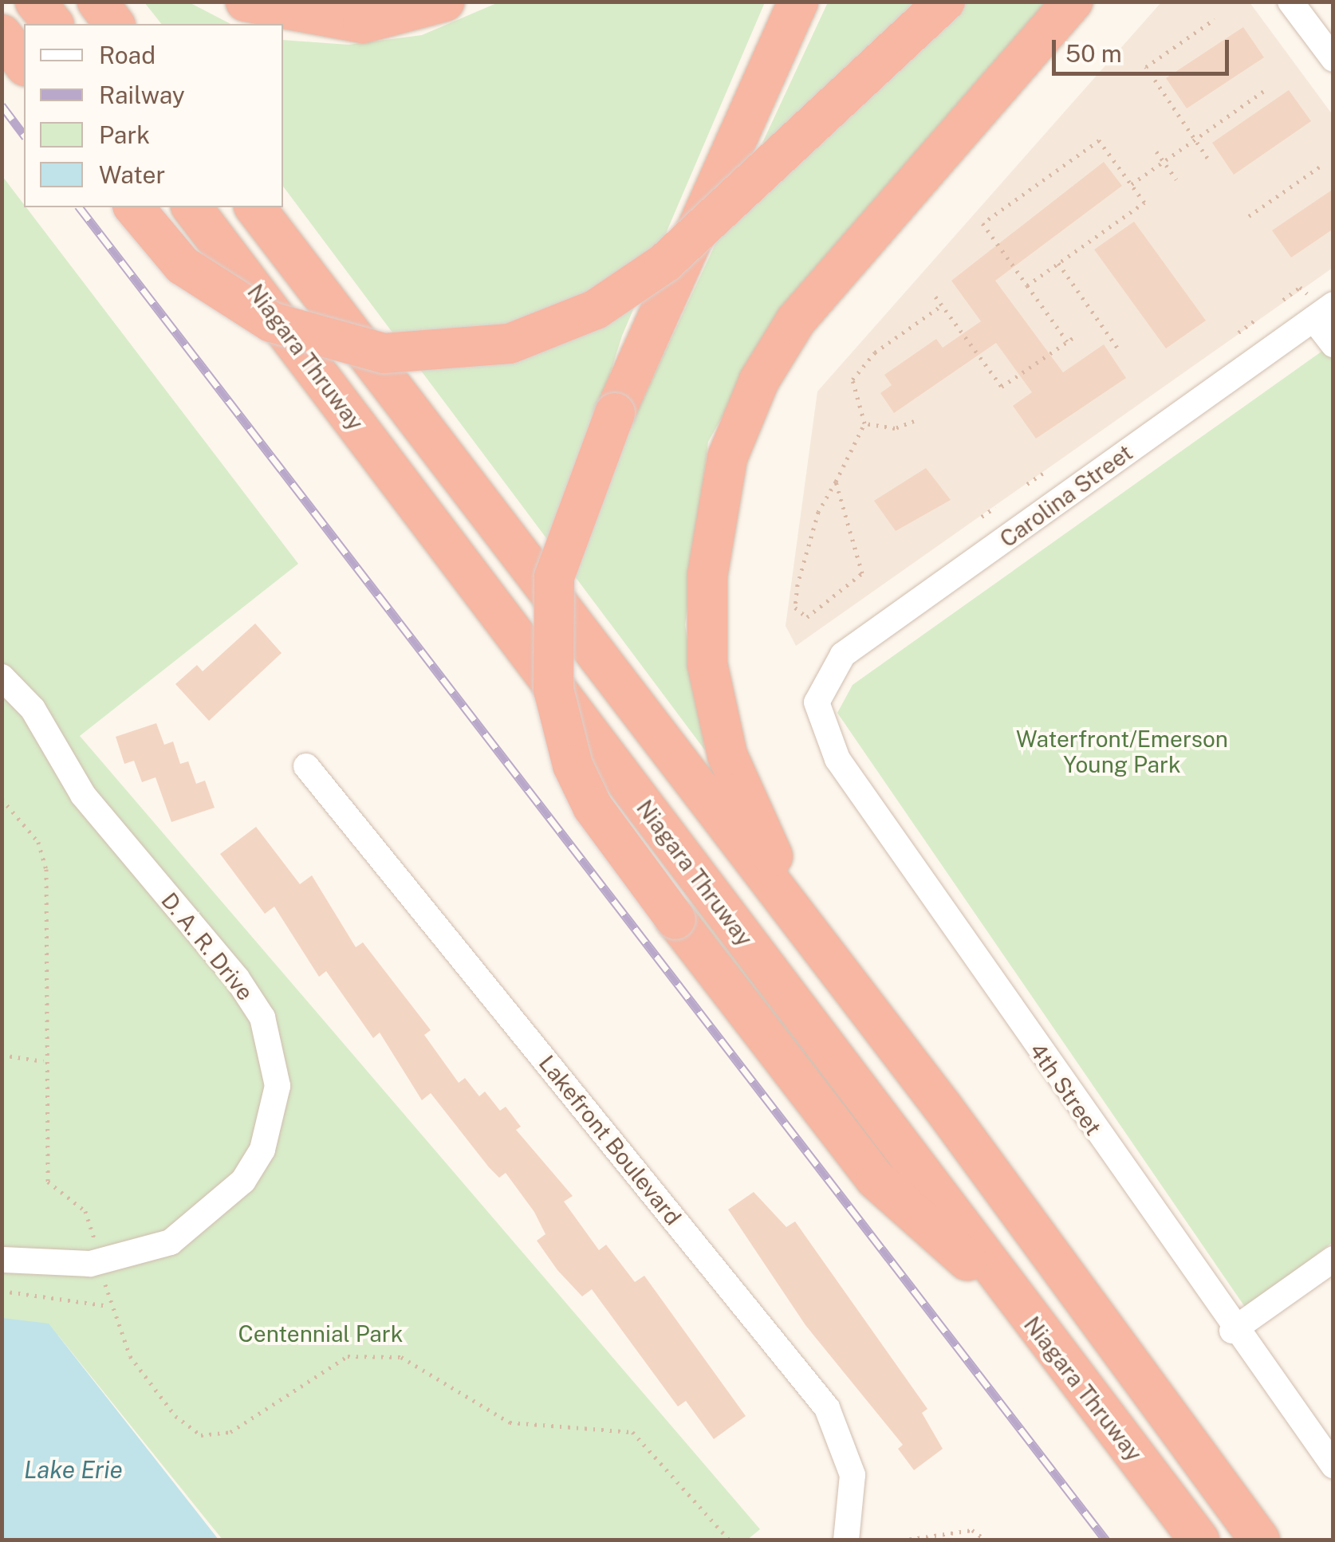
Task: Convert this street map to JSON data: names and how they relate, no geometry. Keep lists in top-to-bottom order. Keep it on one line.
{"streets":{"highway":["Niagara Thruway"],"street":["Carolina Street","D. A. R. Drive","4th Street","Lakefront Boulevard"]},"crossings":[["Carolina Street","4th Street"]],"water":["Lake Erie"],"parks":["Waterfront/Emerson Young Park","Centennial Park"],"legend":["Road","Railway","Park","Water"],"scale_bar":"50 m"}
